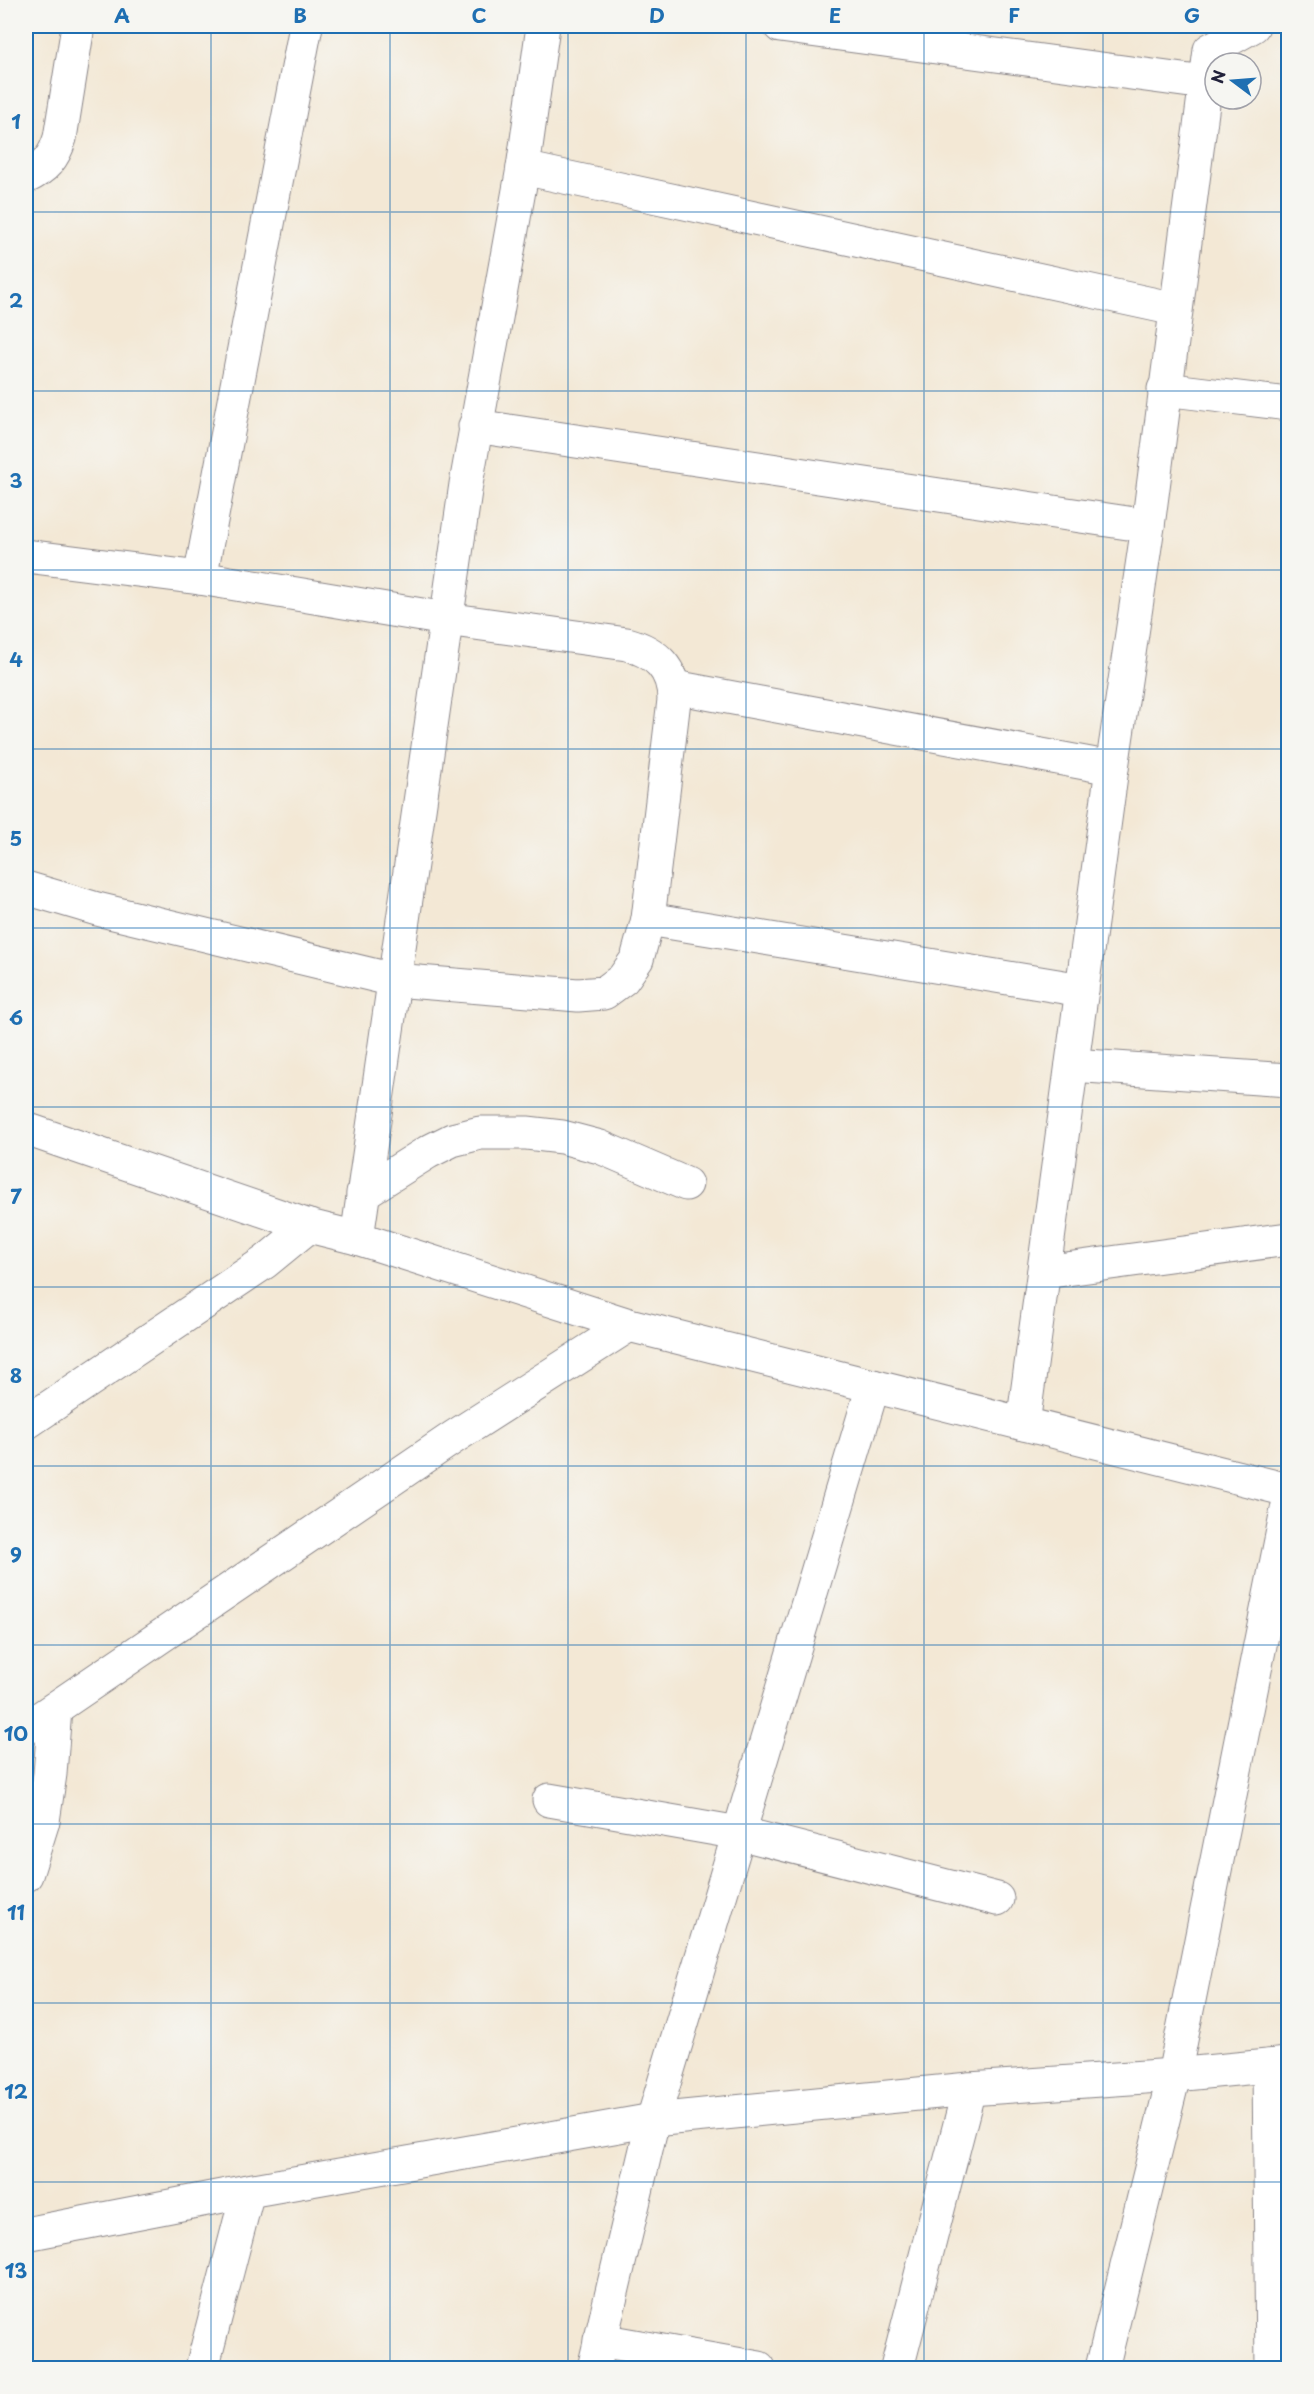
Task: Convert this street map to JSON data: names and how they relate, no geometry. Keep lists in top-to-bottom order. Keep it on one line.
{"north":"left","grid":{"columns":["A","B","C","D","E","F","G"],"rows":["1","2","3","4","5","6","7","8","9","10","11","12","13"]}}
